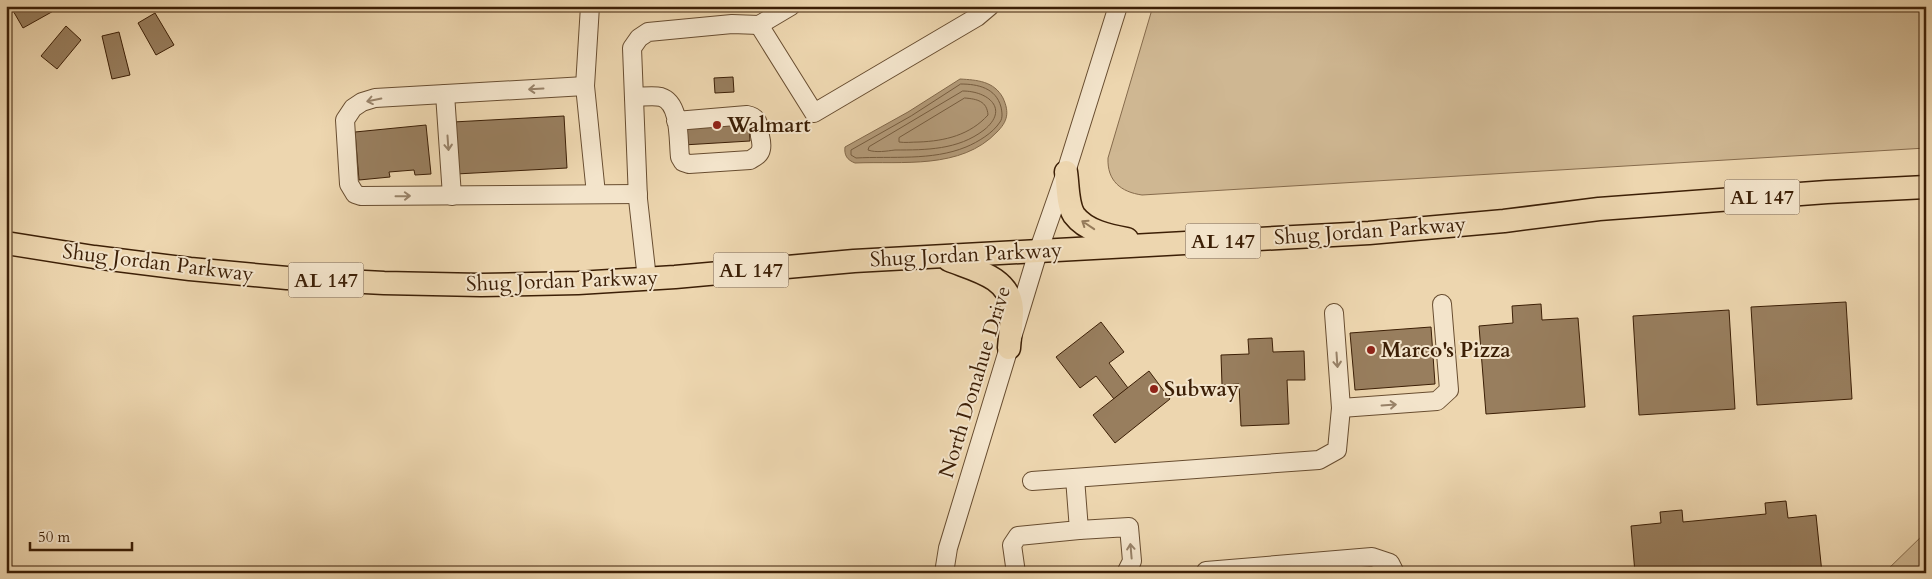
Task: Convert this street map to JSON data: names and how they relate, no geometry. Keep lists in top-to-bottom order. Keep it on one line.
{"streets":{"main road":["AL 147","Shug Jordan Parkway"],"street":["North Donahue Drive"]},"crossings":[["Shug Jordan Parkway","North Donahue Drive"]],"places":["Walmart","Marco's Pizza","Subway"],"scale_bar":"50 m"}
